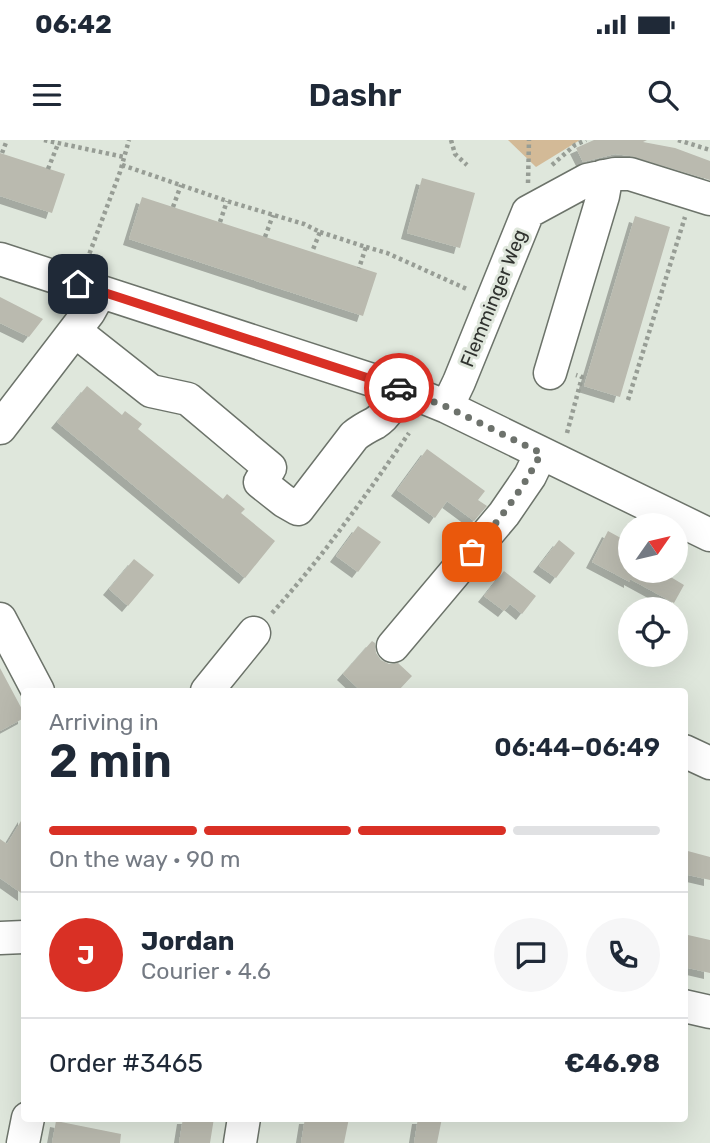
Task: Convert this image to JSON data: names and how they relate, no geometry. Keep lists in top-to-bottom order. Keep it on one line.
{"streets":{"street":["Flemminger Weg"]},"north":"top right","page":{"status":"06:42","header":"Dashr","heading":["2 min","Arriving in","06:44–06:49"],"panel":["Jordan","Courier · 4.6","Order #3465","€46.98"],"bar":"On the way · 90 m","round":"J"}}
